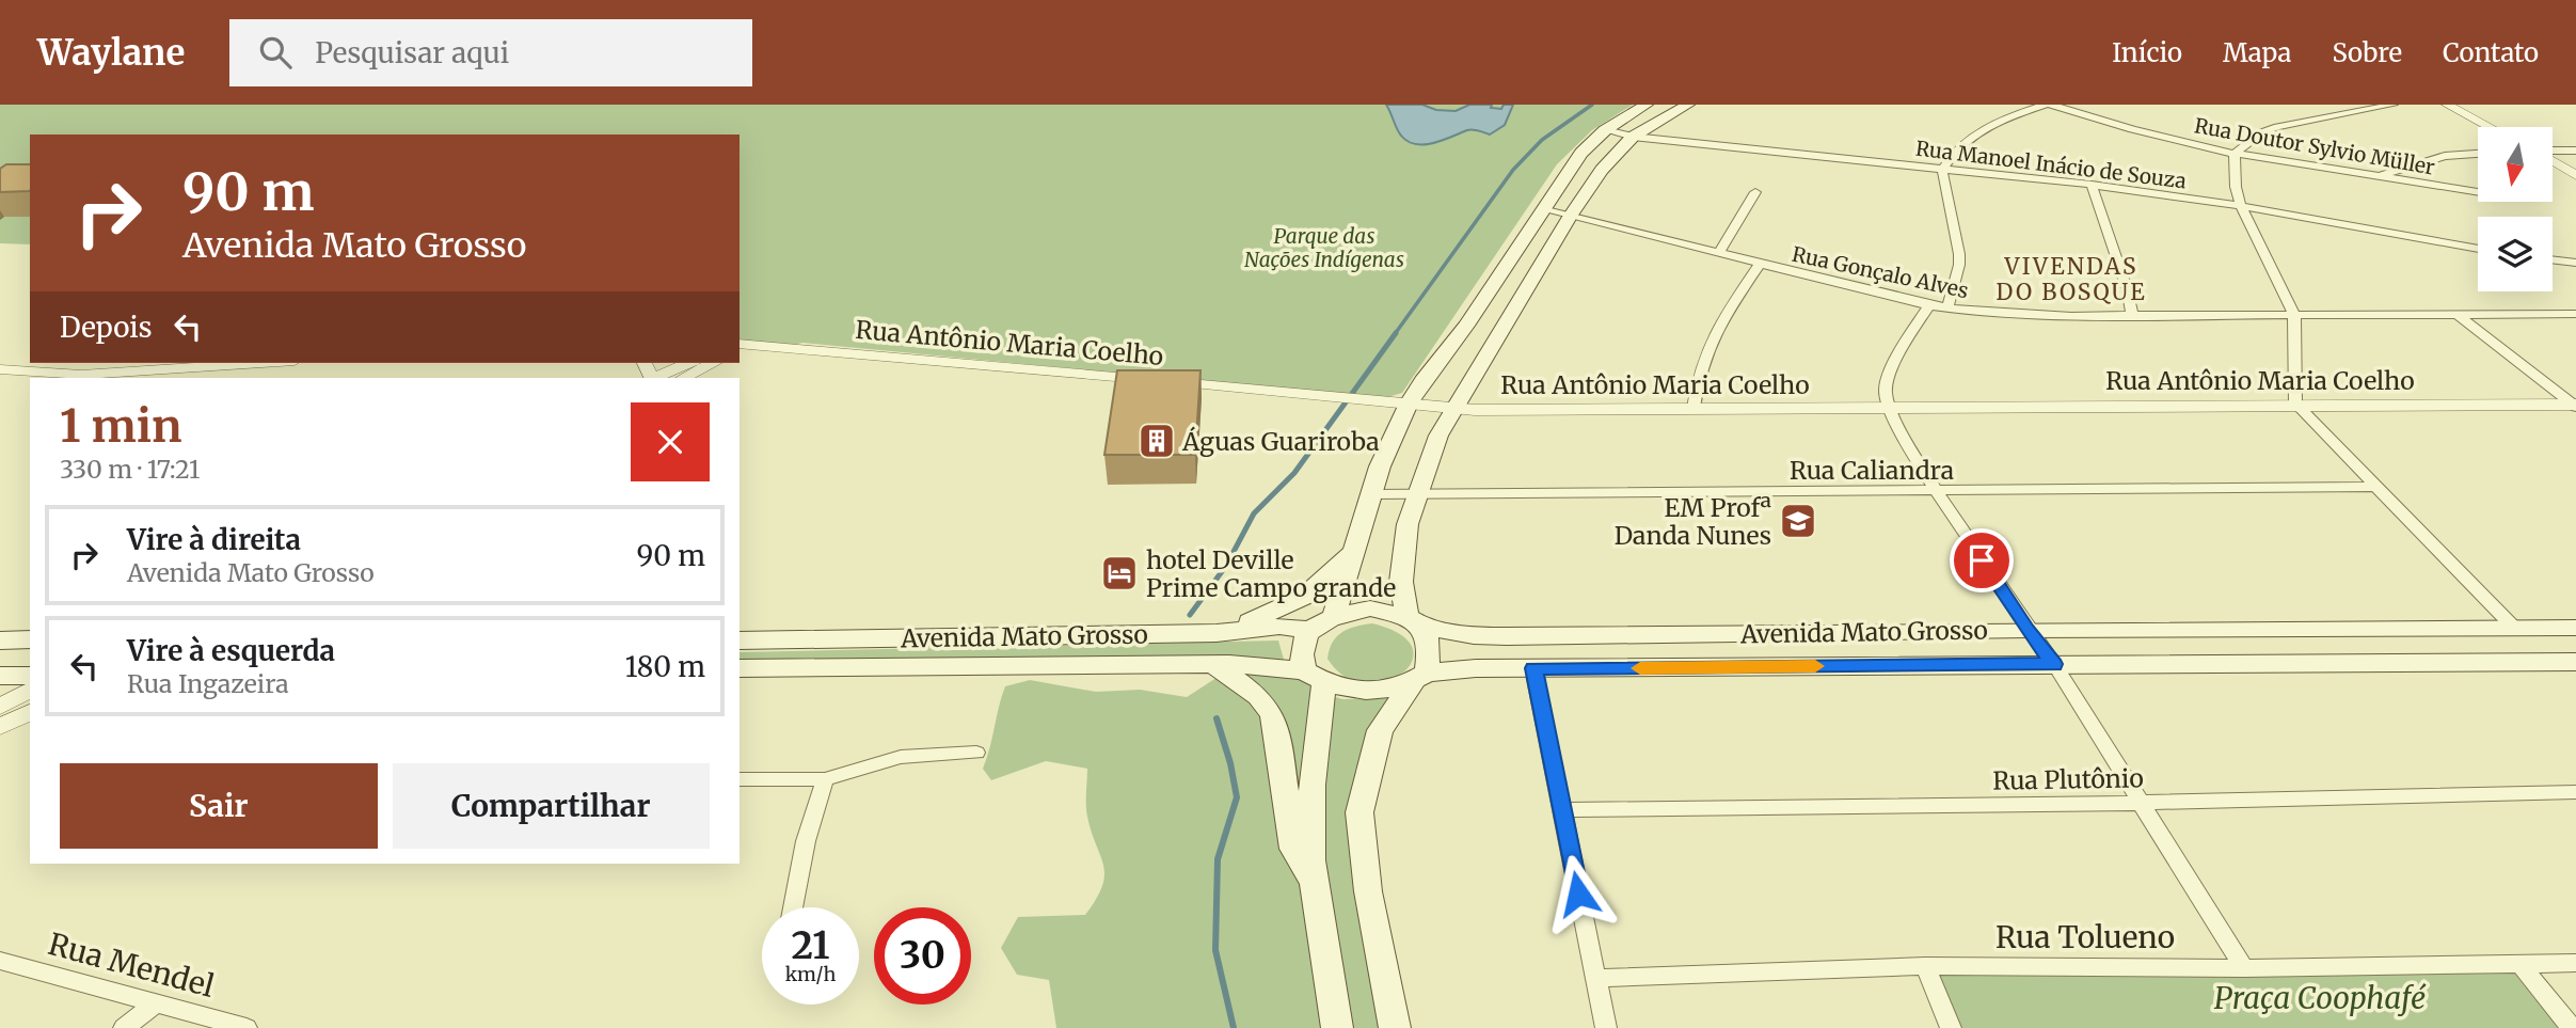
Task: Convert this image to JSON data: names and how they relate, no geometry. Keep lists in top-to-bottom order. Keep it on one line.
{"streets":{"main road":["Avenida Mato Grosso"],"street":["Rua Doutor Sylvio Müller","Rua Manoel Inácio de Souza","Rua Gonçalo Alves","Rua Antônio Maria Coelho","Rua Caliandra","Rua Plutônio","Rua Tolueno","Rua Mendel"]},"districts":["VIVENDAS DO BOSQUE"],"parks":["Parque das Nações Indígenas","Praça Coophafé"],"places":{"building":["Águas Guariroba"],"school or university":["EM Profª Danda Nunes"],"hotel":["hotel Deville Prime Campo grande"]},"north":"bottom","page":{"header":"Waylane","search":"Pesquisar aqui","nav":["Início","Mapa","Sobre","Contato"],"turn":["90 m","Avenida Mato Grosso"],"then":"Depois","heading":["1 min","330 m · 17:21"],"list":[{"name":"Vire à direita","note":"Avenida Mato Grosso","value":"90 m"},{"name":"Vire à esquerda","note":"Rua Ingazeira","value":"180 m"}],"buttons":["Sair","Compartilhar"],"speed":"21 km/h","limit":"30"}}
